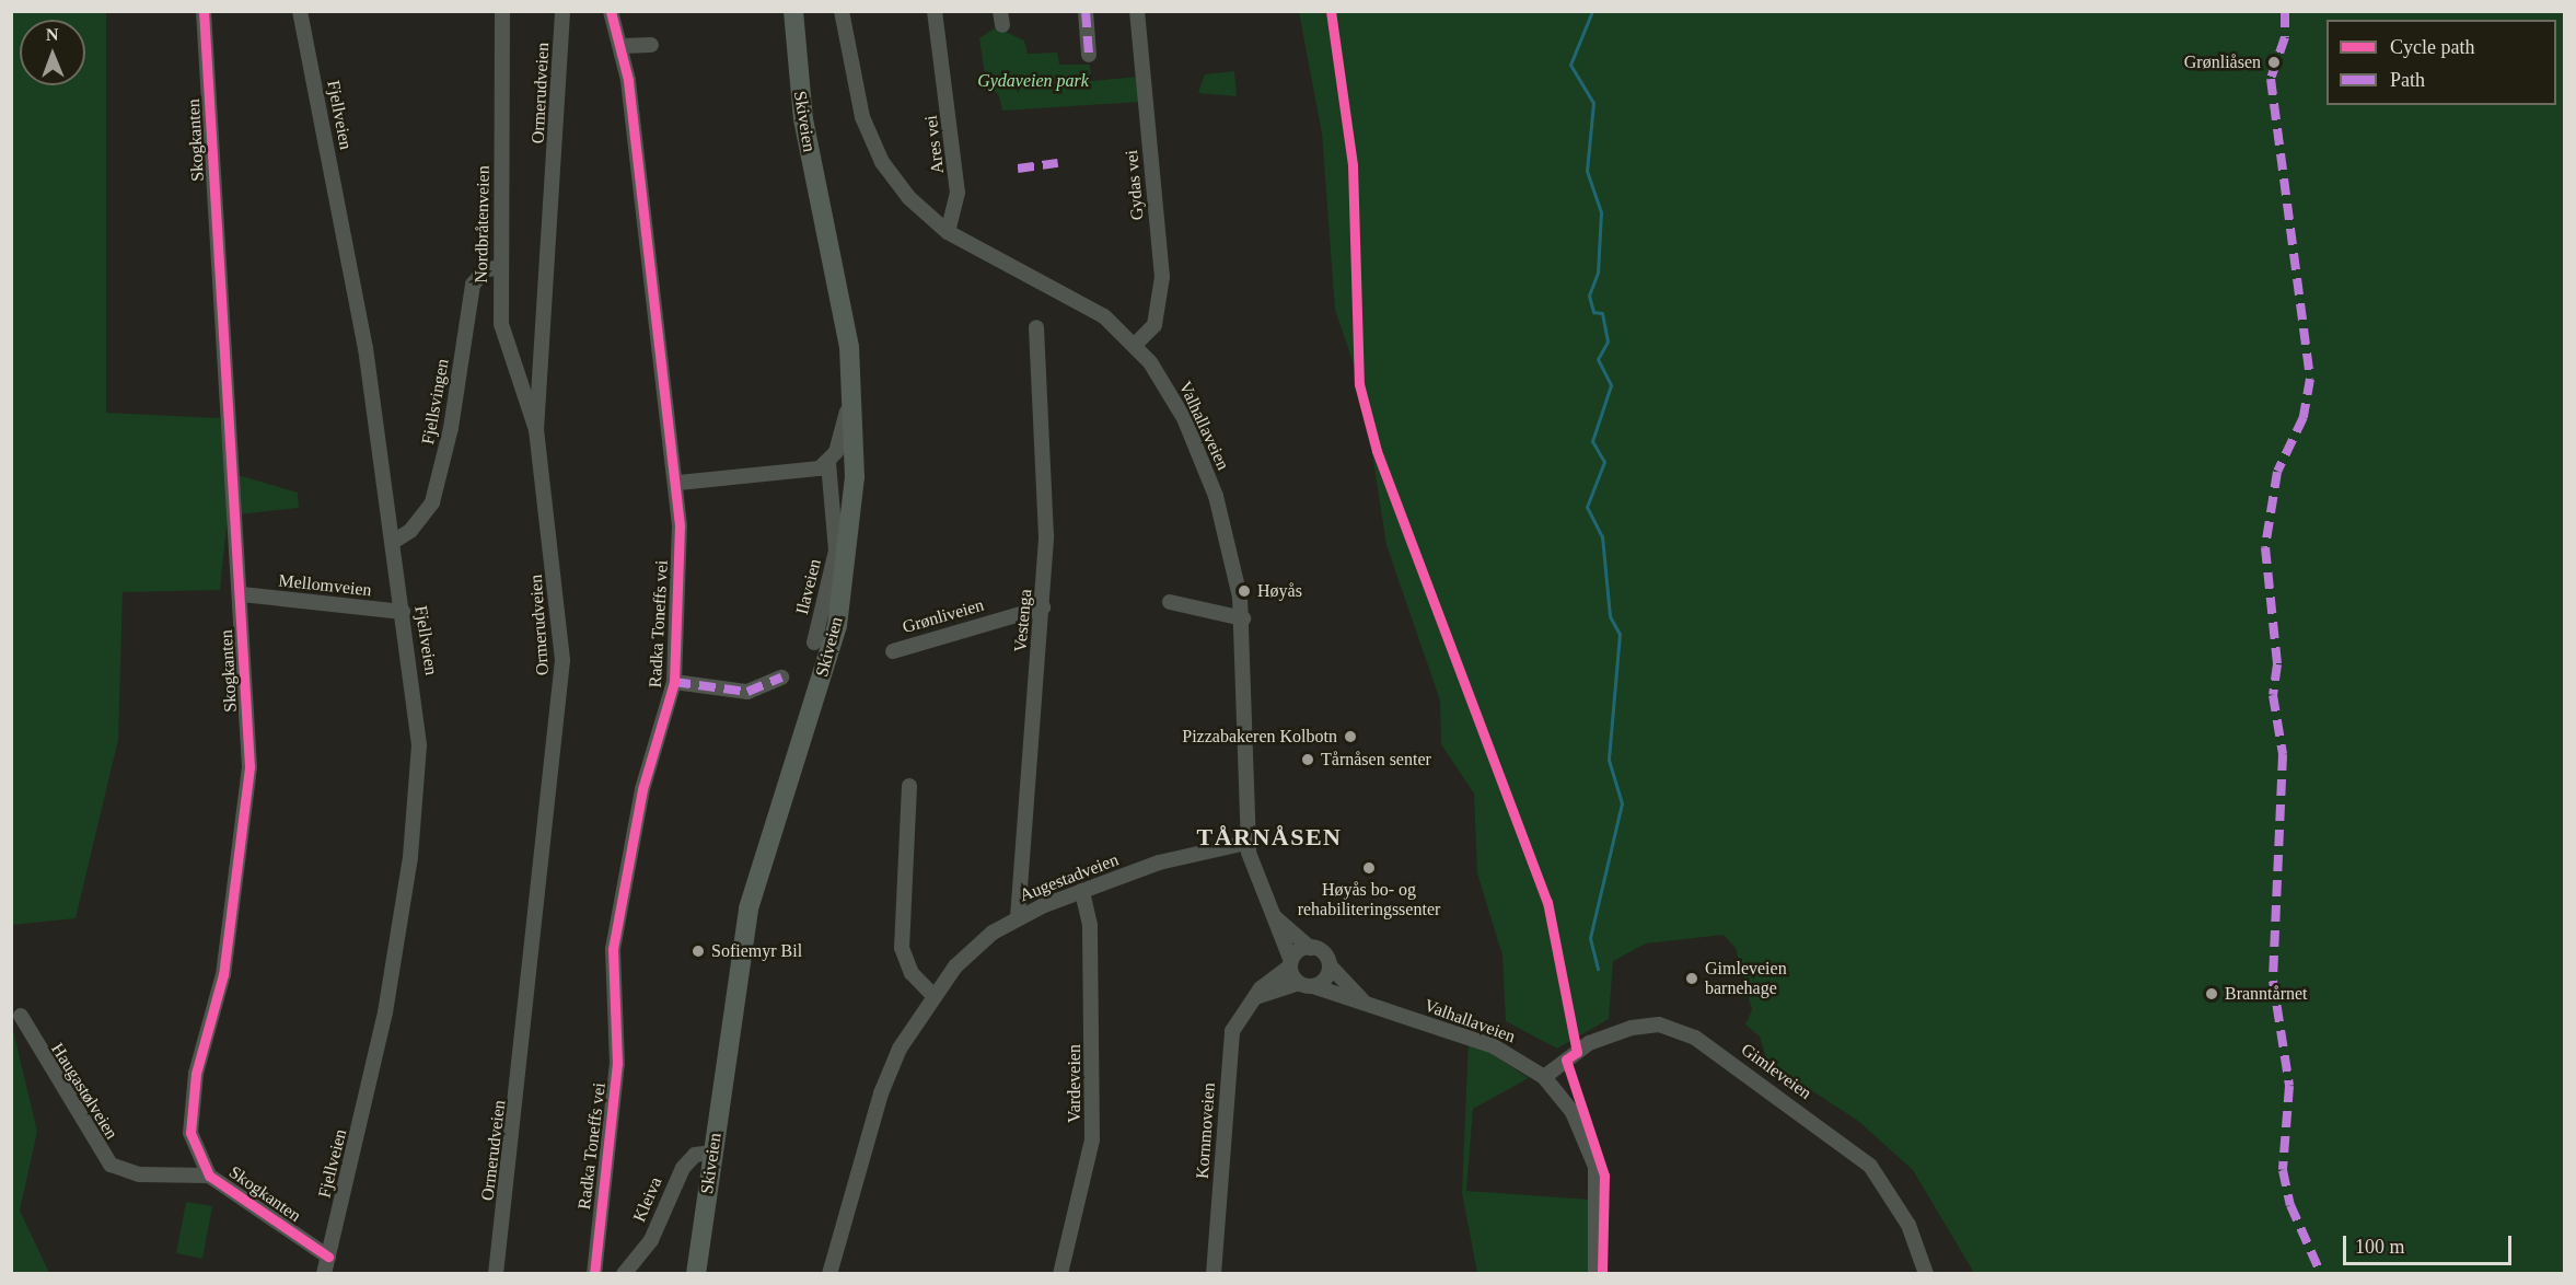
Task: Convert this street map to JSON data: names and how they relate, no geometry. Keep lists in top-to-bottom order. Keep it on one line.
{"streets":{"main road":["Skiveien"],"street":["Ormerudveien","Fjellveien","Skogkanten","Ares vei","Gydas vei","Nordbråtenveien","Fjellsvingen","Valhallaveien","Mellomveien","Ilaveien","Grønliveien","Vestenga","Radka Toneffs vei","Augestadveien","Gimleveien","Vardeveien","Haugastølveien","Kornmoveien","Kleiva"]},"crossings":[["Ormerudveien","Nordbråtenveien"],["Fjellveien","Skogkanten"],["Fjellveien","Fjellsvingen"],["Fjellveien","Mellomveien"],["Skiveien","Ilaveien"],["Skiveien","Kleiva"],["Skogkanten","Mellomveien"],["Skogkanten","Haugastølveien"],["Ares vei","Valhallaveien"],["Gydas vei","Valhallaveien"],["Nordbråtenveien","Fjellsvingen"],["Valhallaveien","Augestadveien"],["Valhallaveien","Gimleveien"],["Valhallaveien","Kornmoveien"],["Grønliveien","Vestenga"],["Vestenga","Augestadveien"],["Augestadveien","Vardeveien"]],"districts":["TÅRNÅSEN"],"parks":["Gydaveien park"],"places":["Grønliåsen","Høyås","Pizzabakeren Kolbotn","Tårnåsen senter","Høyås bo- og rehabiliteringssenter","Sofiemyr Bil","Gimleveien barnehage","Branntårnet"],"legend":["Cycle path","Path"],"scale_bar":"100 m","north":"top"}
